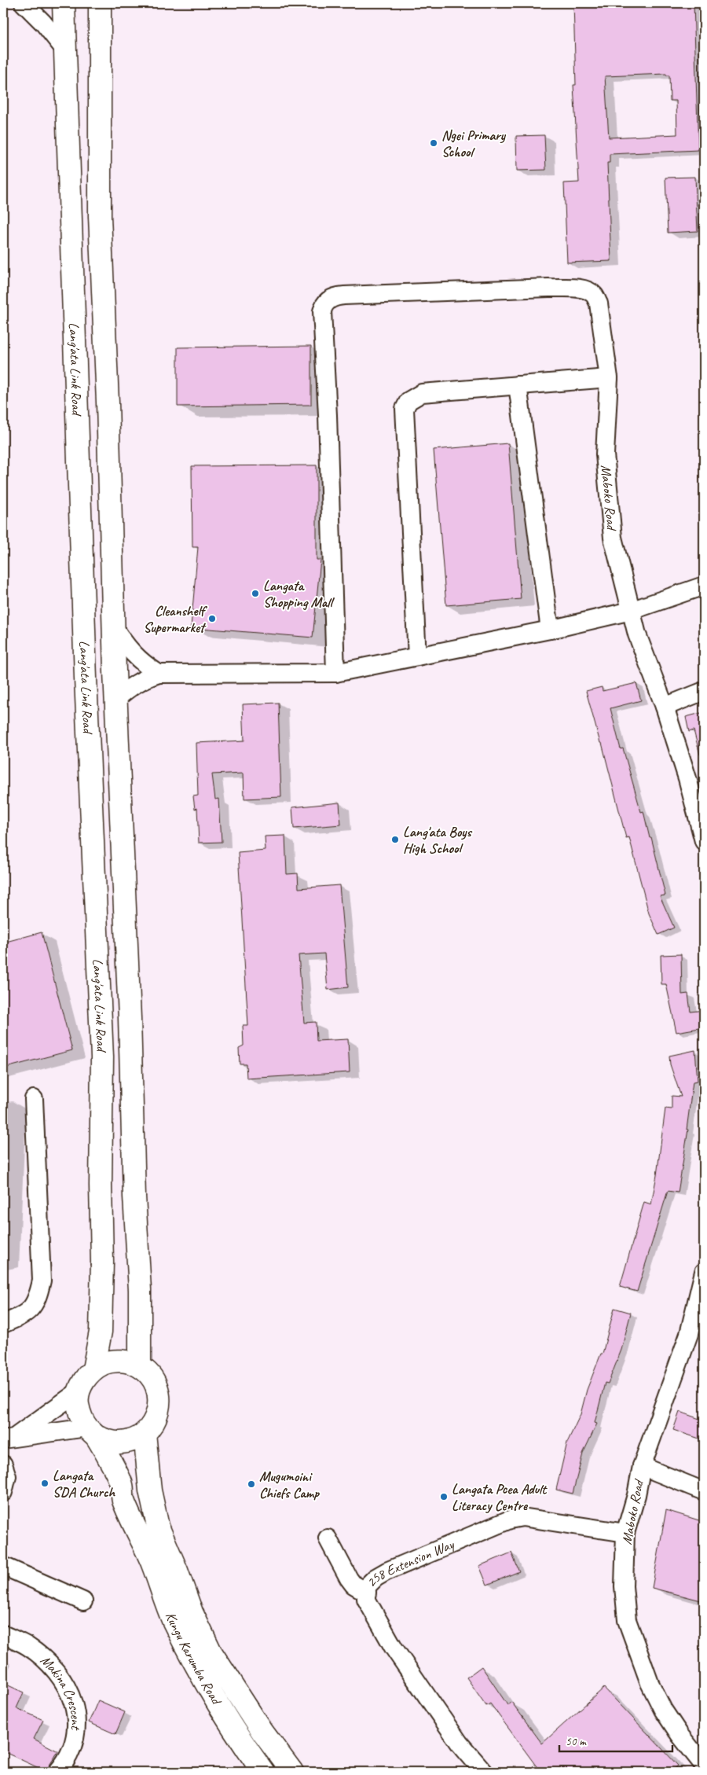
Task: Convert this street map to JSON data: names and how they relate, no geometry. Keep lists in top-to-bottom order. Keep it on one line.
{"streets":{"main road":["Lang'ata Link Road","Kungu Karumba Road"],"street":["Maboko Road","258 Extension Way","Makina Crescent"]},"crossings":[["Lang'ata Link Road","Kungu Karumba Road"],["Maboko Road","258 Extension Way"]],"places":["Ngei Primary School","Langata Shopping Mall","Cleanshelf Supermarket","Lang'ata Boys High School","Langata SDA Church","Mugumoini Chiefs Camp","Langata Pcea Adult Literacy Centre"],"scale_bar":"50 m"}
